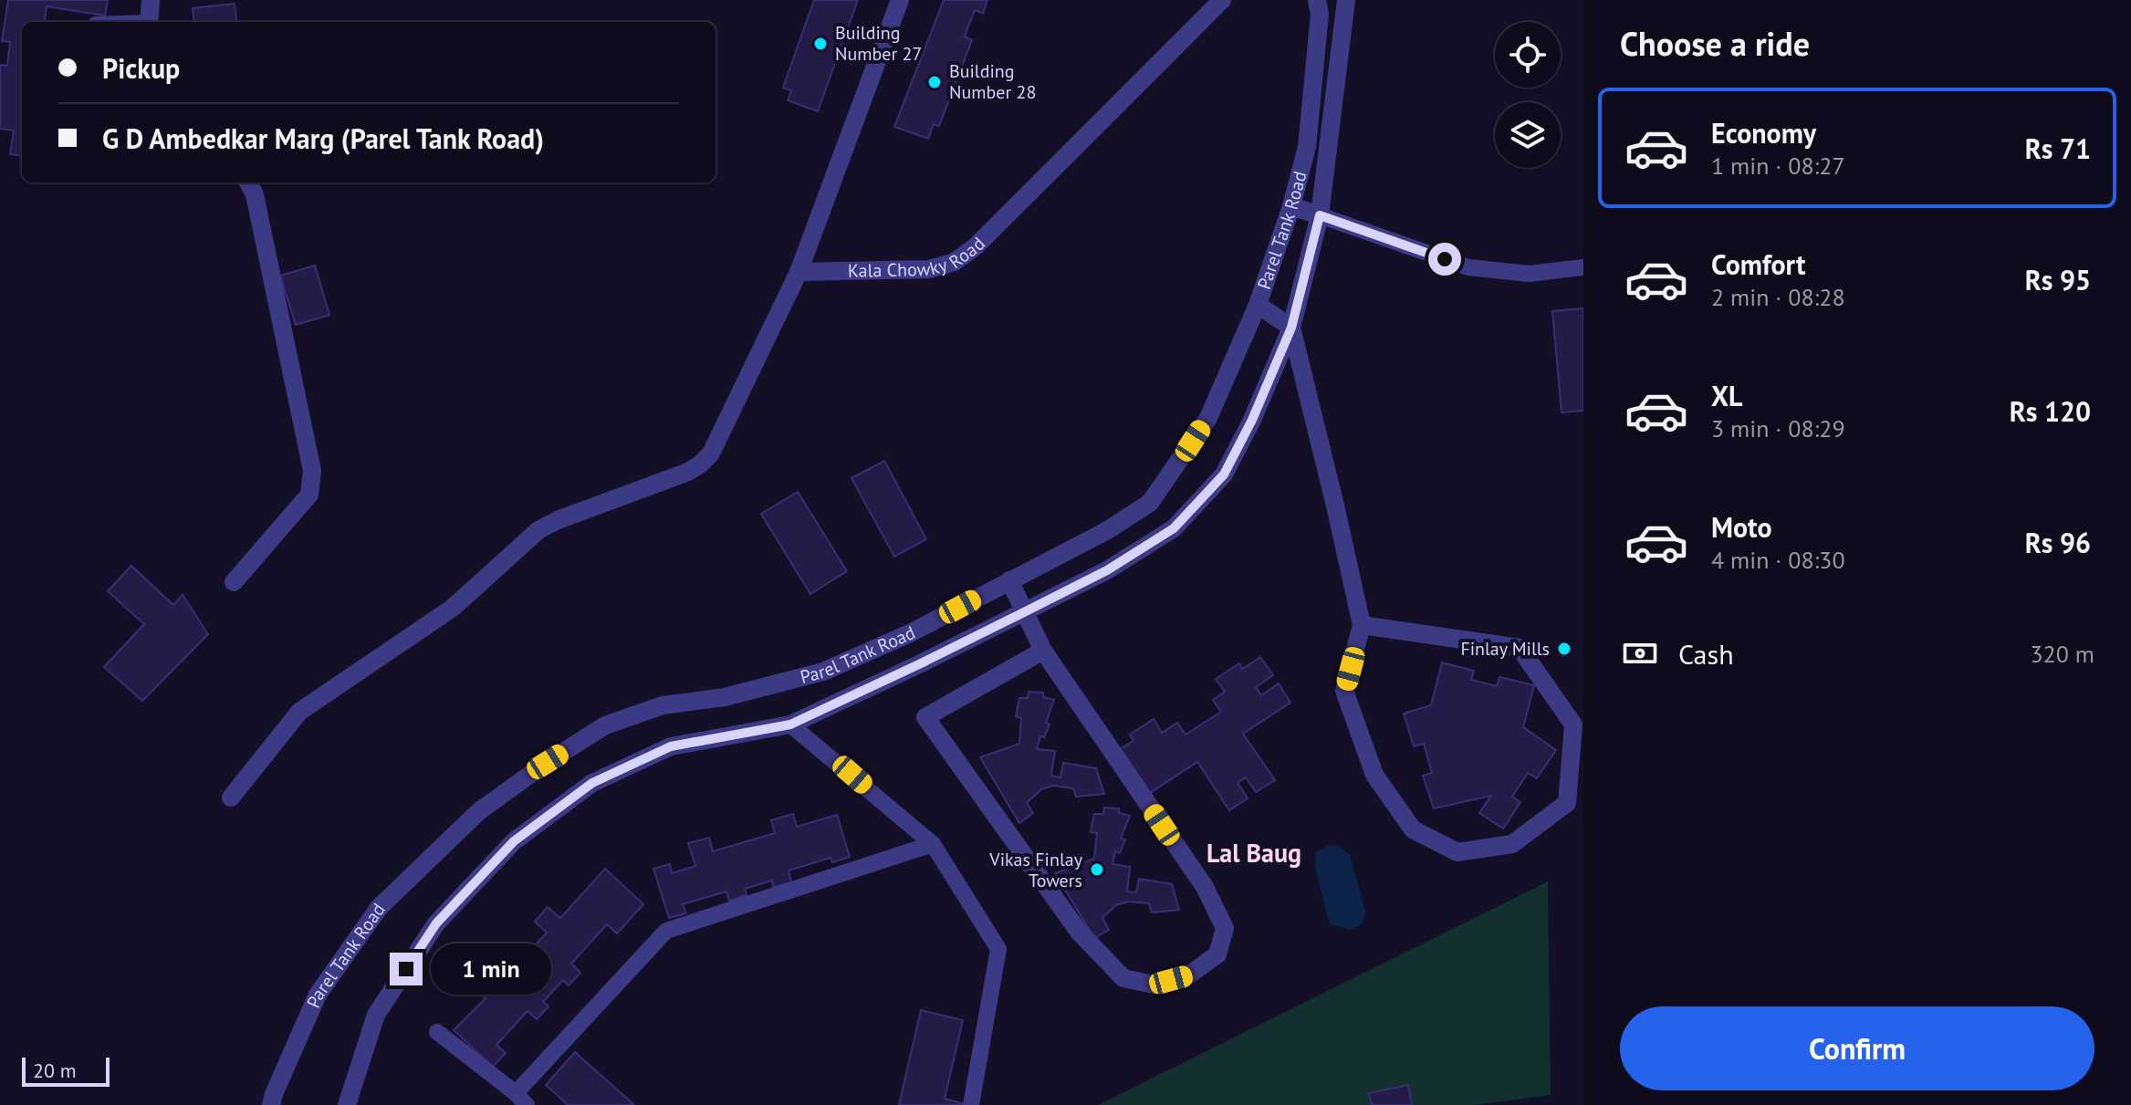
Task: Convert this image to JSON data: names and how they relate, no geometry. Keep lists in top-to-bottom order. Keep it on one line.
{"streets":{"street":["Parel Tank Road","Kala Chowky Road"]},"districts":["Lal Baug"],"places":["Building Number 27","Building Number 28","Finlay Mills","Vikas Finlay Towers"],"scale_bar":"20 m","page":{"heading":"Choose a ride","banner":["Pickup","G D Ambedkar Marg (Parel Tank Road)"],"list":[{"name":"Economy","note":"1 min · 08:27","value":"Rs 71"},{"name":"Comfort","note":"2 min · 08:28","value":"Rs 95"},{"name":"XL","note":"3 min · 08:29","value":"Rs 120"},{"name":"Moto","note":"4 min · 08:30","value":"Rs 96"}],"pay":["Cash","320 m"],"bubble":"1 min","buttons":"Confirm","scale":"20 m"}}
